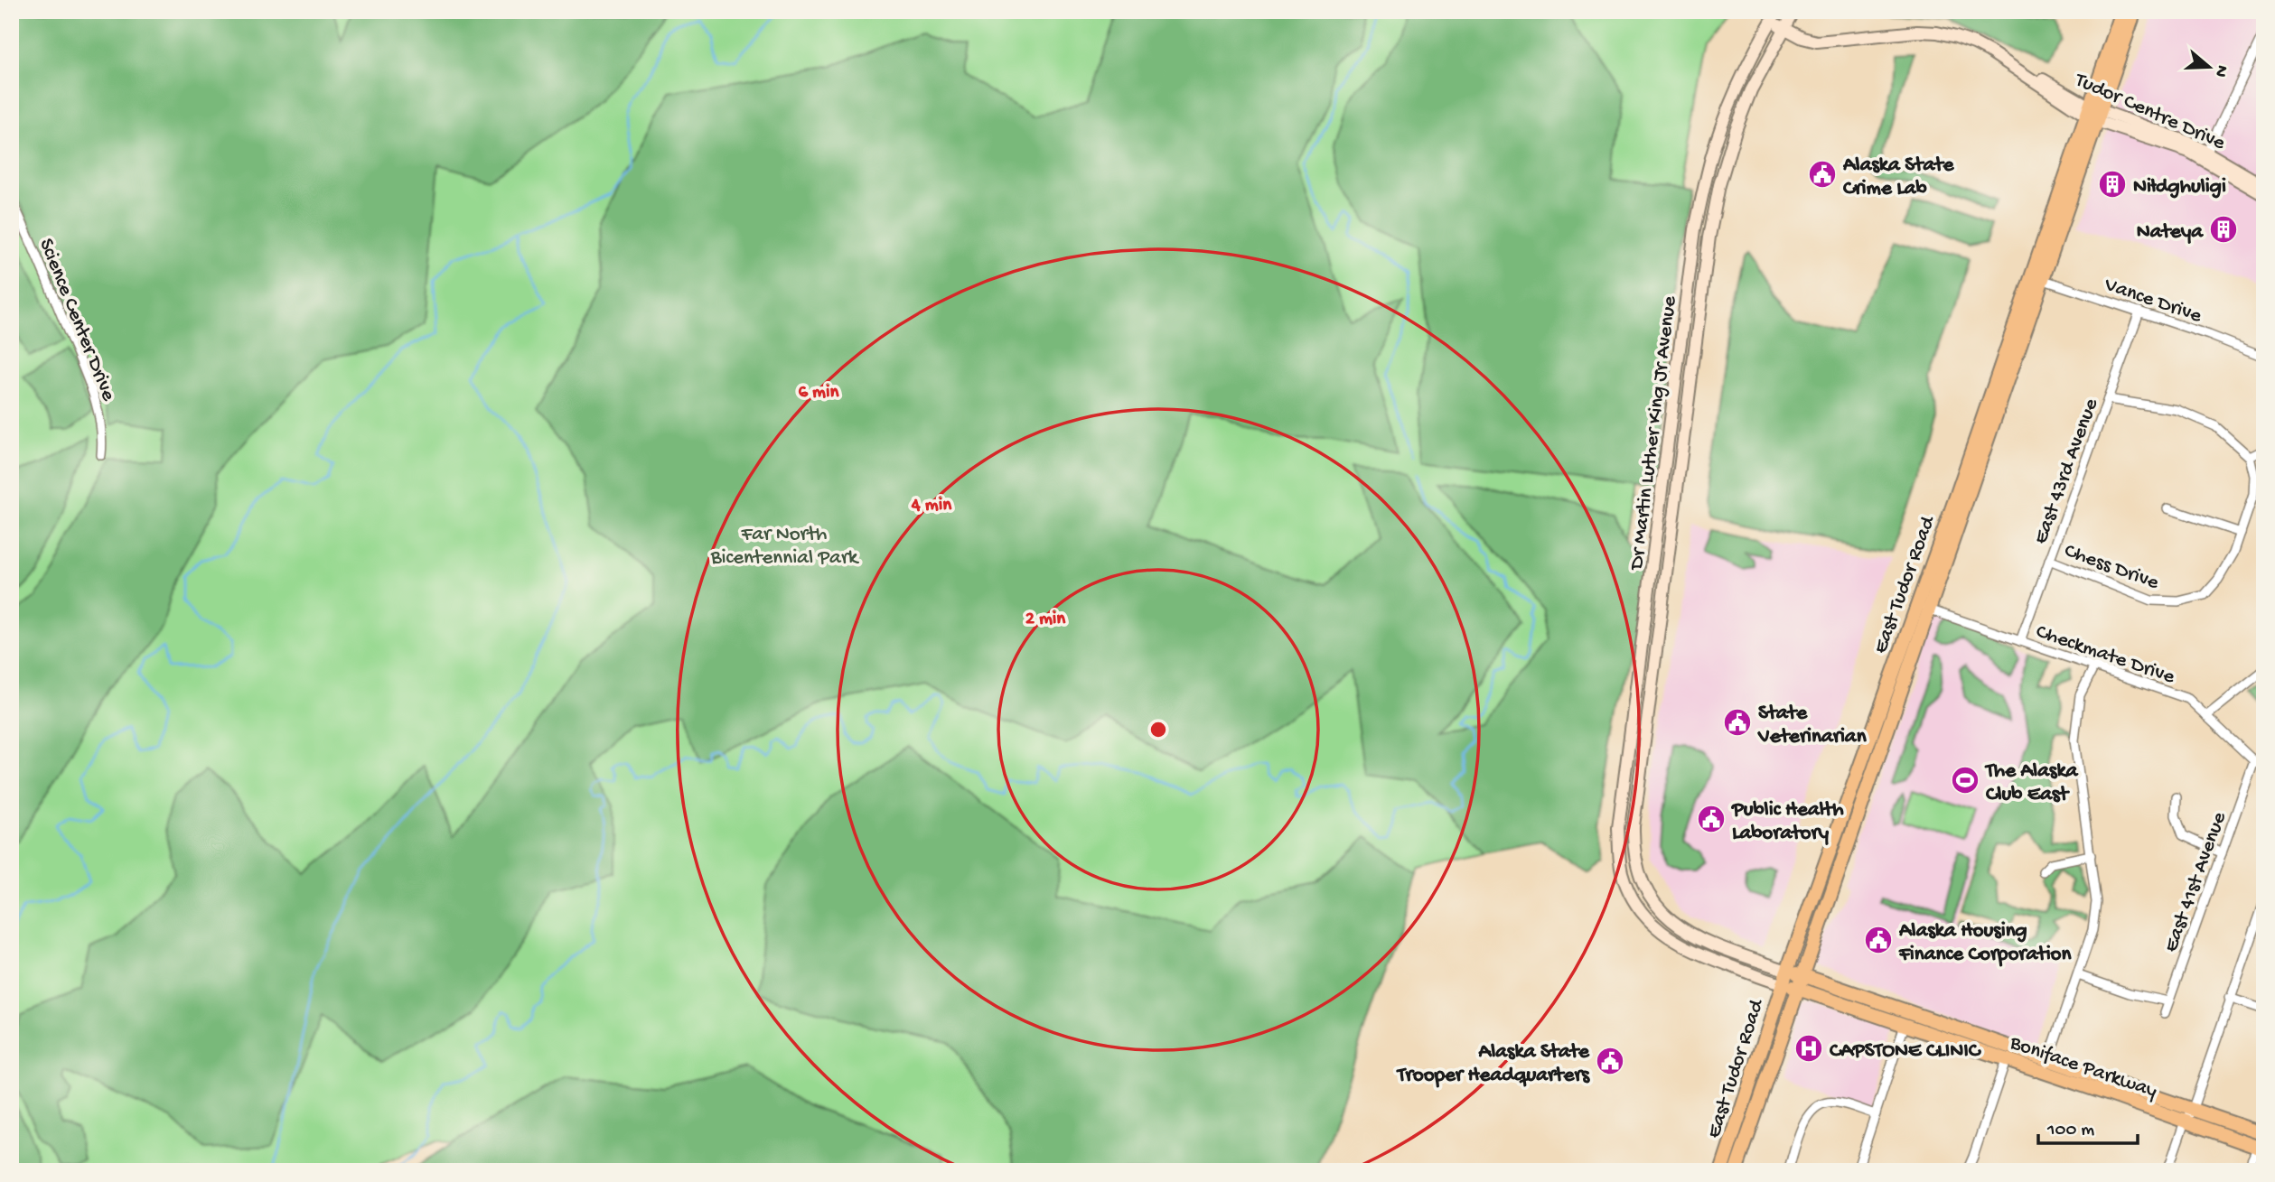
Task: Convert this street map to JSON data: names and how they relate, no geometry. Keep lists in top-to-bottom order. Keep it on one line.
{"streets":{"main road":["East Tudor Road","Boniface Parkway"],"street":["Tudor Centre Drive","Vance Drive","Science Center Drive","Dr Martin Luther King Jr Avenue","East 43rd Avenue","Chess Drive","Checkmate Drive","East 41st Avenue"]},"crossings":[["Tudor Centre Drive","Dr Martin Luther King Jr Avenue"],["Tudor Centre Drive","East Tudor Road"],["Vance Drive","East 43rd Avenue"],["Vance Drive","East Tudor Road"],["Dr Martin Luther King Jr Avenue","East Tudor Road"],["Dr Martin Luther King Jr Avenue","Boniface Parkway"],["East 43rd Avenue","Chess Drive"],["East 43rd Avenue","Checkmate Drive"],["East Tudor Road","Checkmate Drive"],["East Tudor Road","Boniface Parkway"],["Checkmate Drive","East 41st Avenue"]],"parks":["Far North Bicentennial Park"],"places":{"public building":["Alaska State Crime Lab","State Veterinarian","Public Health Laboratory","Alaska Housing Finance Corporation","Alaska State Trooper Headquarters"],"building":["Niłdghuligi","Nateya"],"sports":["The Alaska Club East"],"hospital":["CAPSTONE CLINIC"]},"scale_bar":"100 m","north":"right","rings":["6 min","4 min","2 min"]}
